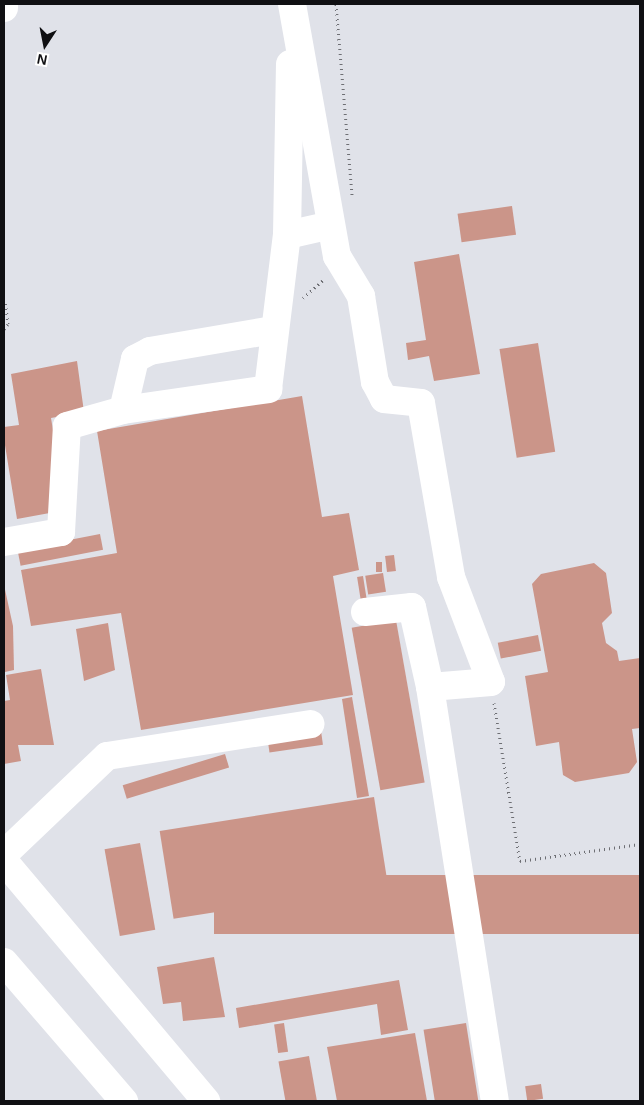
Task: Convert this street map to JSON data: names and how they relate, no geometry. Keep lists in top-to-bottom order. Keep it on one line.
{"north":"bottom"}
